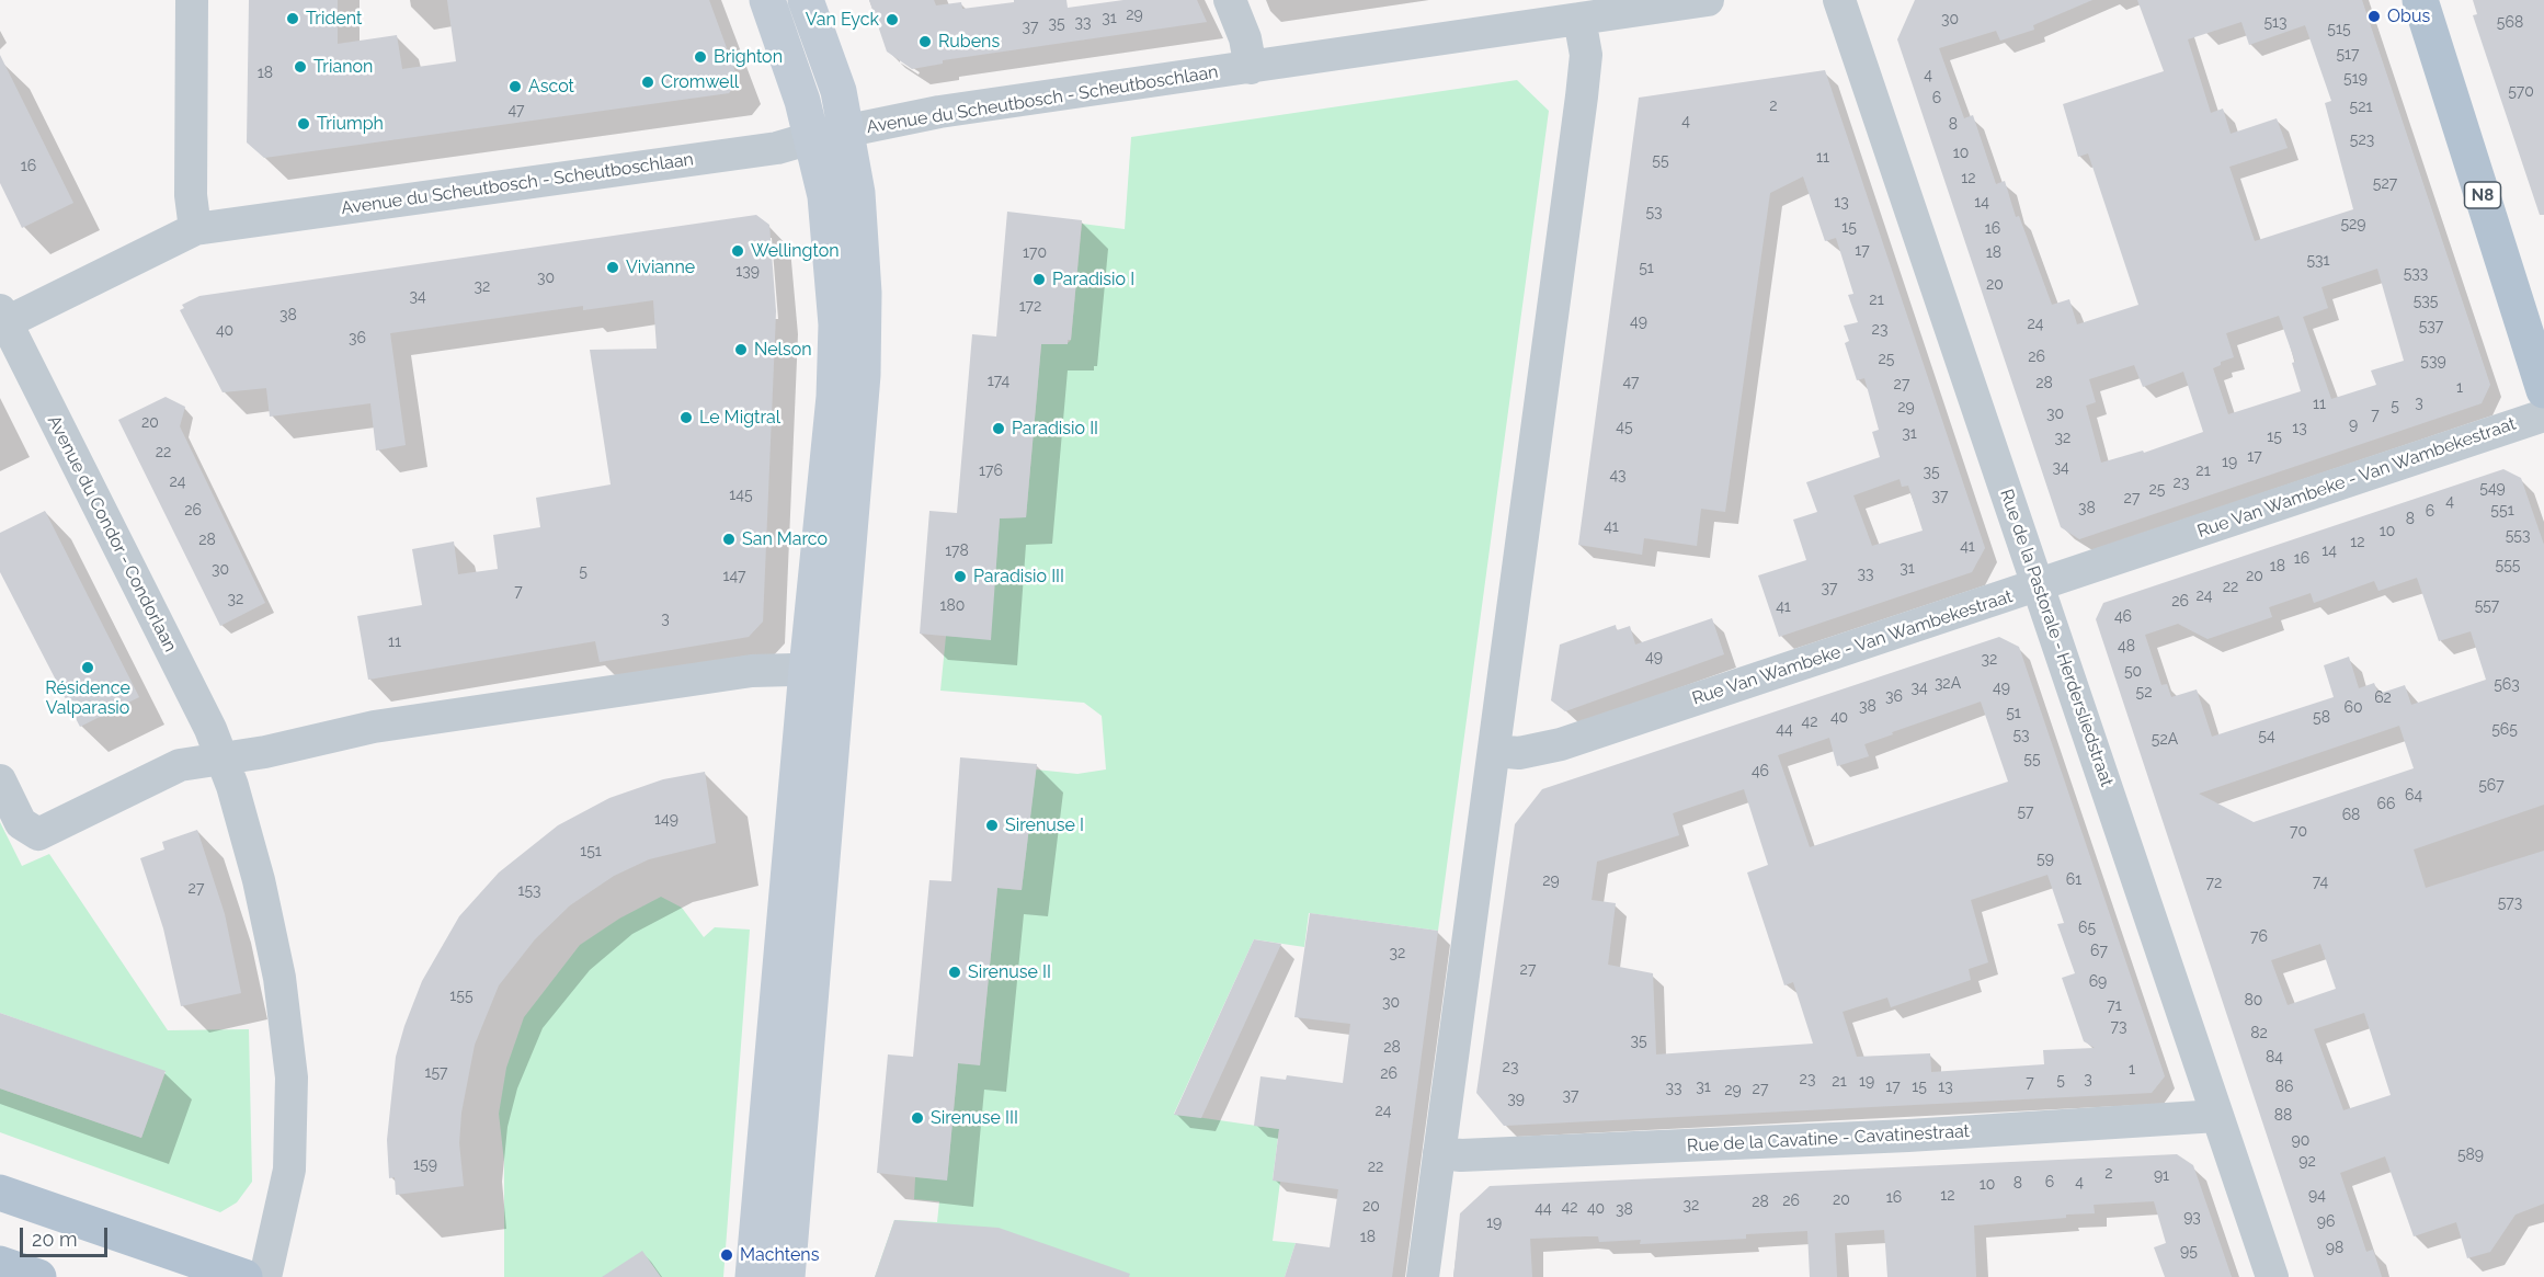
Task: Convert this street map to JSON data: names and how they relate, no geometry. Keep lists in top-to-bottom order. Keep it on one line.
{"streets":{"main road":["N8"],"street":["Avenue du Scheutbosch - Scheutboschlaan","Rue Van Wambeke - Van Wambekestraat","Avenue du Condor - Condorlaan","Rue de la Pastorale - Herdersliedstraat","Rue de la Cavatine - Cavatinestraat"]},"crossings":[["Avenue du Scheutbosch - Scheutboschlaan","Avenue du Condor - Condorlaan"],["Rue Van Wambeke - Van Wambekestraat","Rue de la Pastorale - Herdersliedstraat"],["Rue de la Pastorale - Herdersliedstraat","Rue de la Cavatine - Cavatinestraat"]],"places":["Obus","Trident","Van Eyck","Rubens","Brighton","Trianon","Cromwell","Ascot","Triumph","Wellington","Vivianne","Paradisio I","Nelson","Le Migtral","Paradisio II","San Marco","Paradisio III","Résidence Valparasio","Sirenuse I","Sirenuse II","Sirenuse III","Machtens"],"house_numbers":["29","31","30","33","513","568","35","37","515","517","18","4","519","570","6","2","521","47","4","8","523","10","11","55","16","12","527","13","14","53","529","15","16","17","170","18","531","51","139","533","30","20","32","34","21","535","172","38","49","24","537","23","40","36","26","25","539","174","47","28","27","1","3","11","5","29","30","7","20","9","45","13","31","15","32","22","17","19","34","176","21","35","43","24","23","549","25","145","37","27","4","38","26","551","6","8","41","10","553","28","12","41","178","14","16","555","18","31","30","5","33","147","20","22","37","7","24","32","26","180","557","41","46","3","11","48","49","32","50","32A","563","34","49","52","36","62","38","60","51","40","58","42","44","565","53","54","52A","55","46","567","64","66","57","68","149","70","151","59","61","29","74","72","27","153","573","65","76","67","32","27","69","155","80","30","71","73","82","35","28","84","23","1","157","26","23","3","5","21","19","7","31","17","15","13","86","33","27","29","37","39","24","88","90","589","92","159","22","2","91","6","4","8","10","12","94","16","20","26","28","32","20","42","44","40","38","93","96","19","18","98","95"],"scale_bar":"20 m"}
